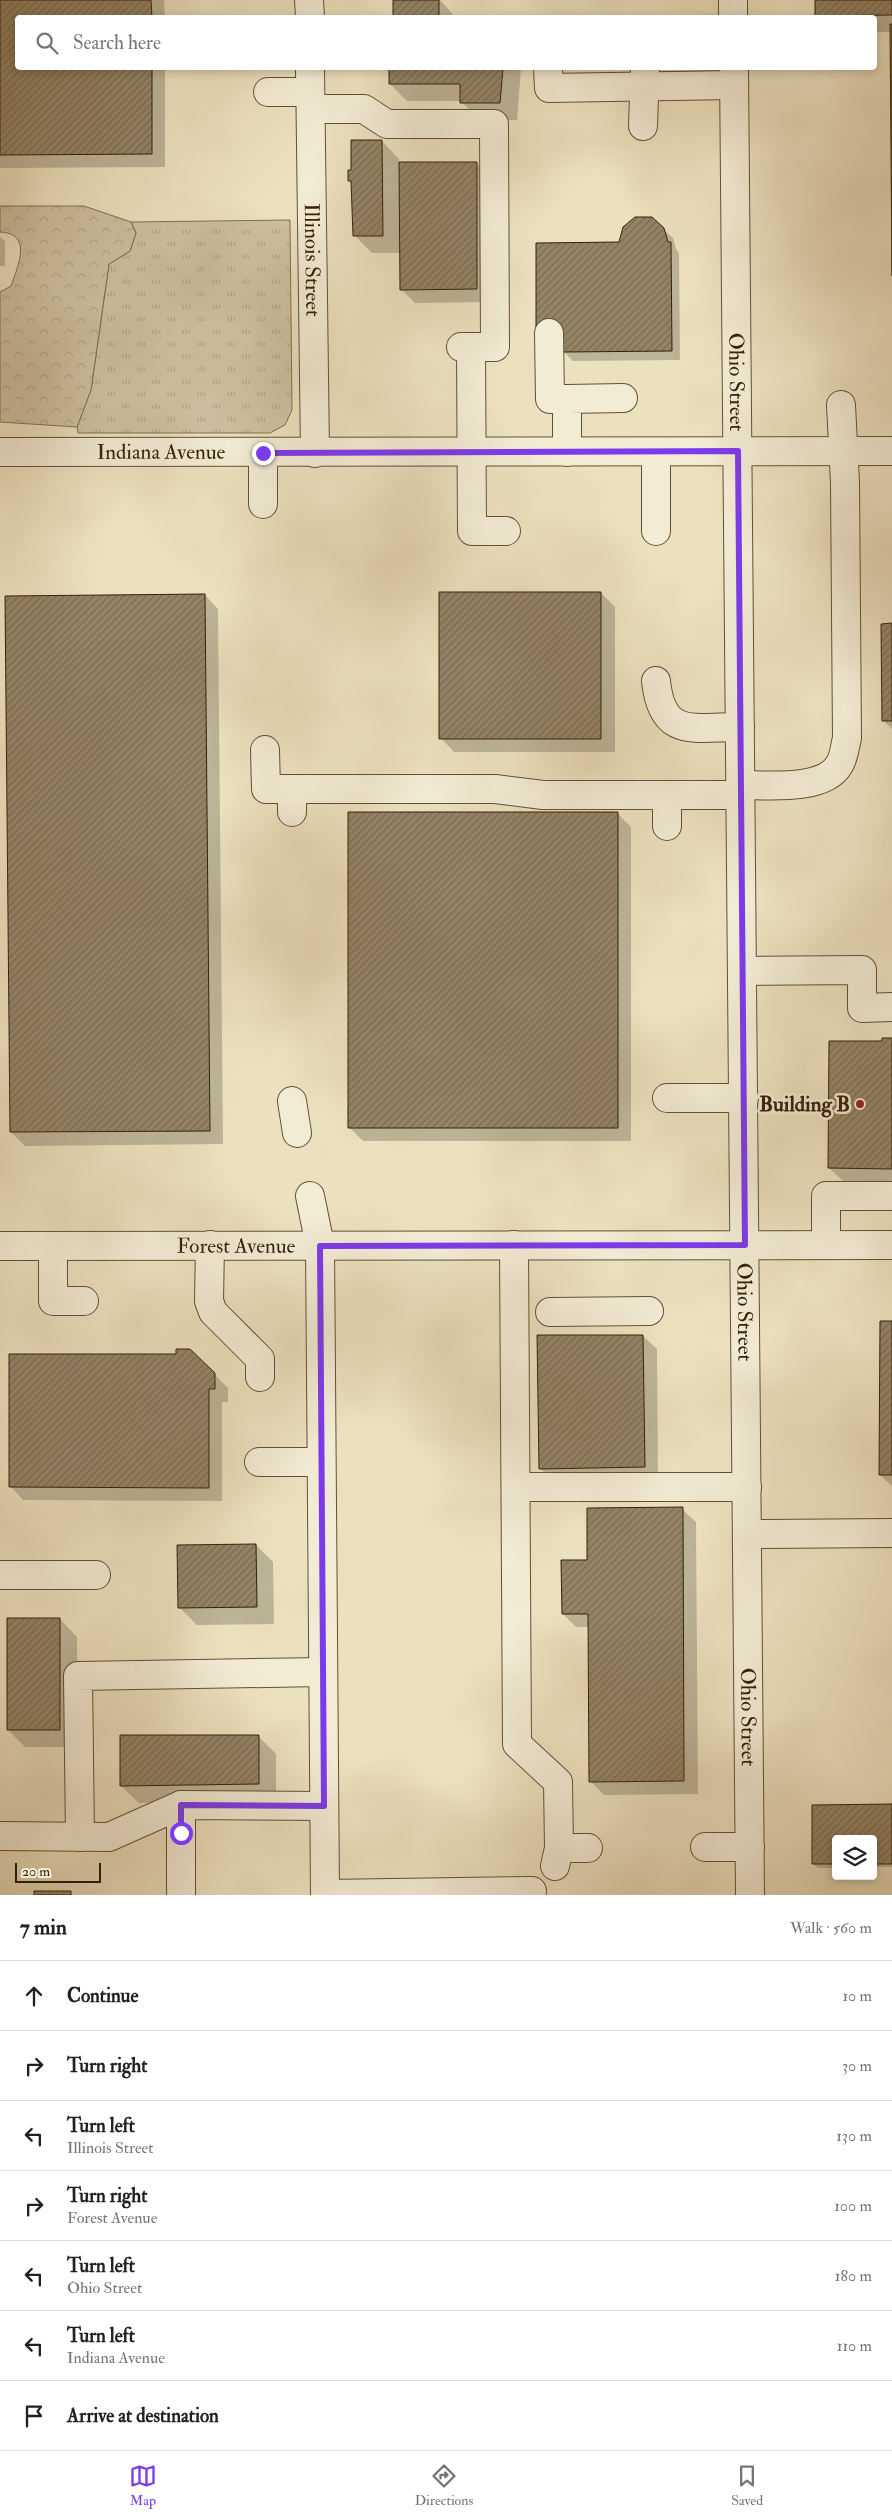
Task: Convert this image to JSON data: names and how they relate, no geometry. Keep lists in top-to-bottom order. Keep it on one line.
{"streets":{"street":["Illinois Street","Ohio Street","Indiana Avenue","Forest Avenue"]},"crossings":[["Illinois Street","Indiana Avenue"],["Ohio Street","Indiana Avenue"],["Ohio Street","Forest Avenue"]],"places":["Building B"],"scale_bar":"20 m","page":{"search":"Search here","scale":"20 m","heading":["7 min","Walk · 560 m"],"list":[["Continue","10 m"],["Turn right","30 m"],["Turn left","Illinois Street","130 m"],["Turn right","Forest Avenue","100 m"],["Turn left","Ohio Street","180 m"],["Turn left","Indiana Avenue","110 m"],"Arrive at destination"],"nav":["Map","Directions","Saved"]}}
